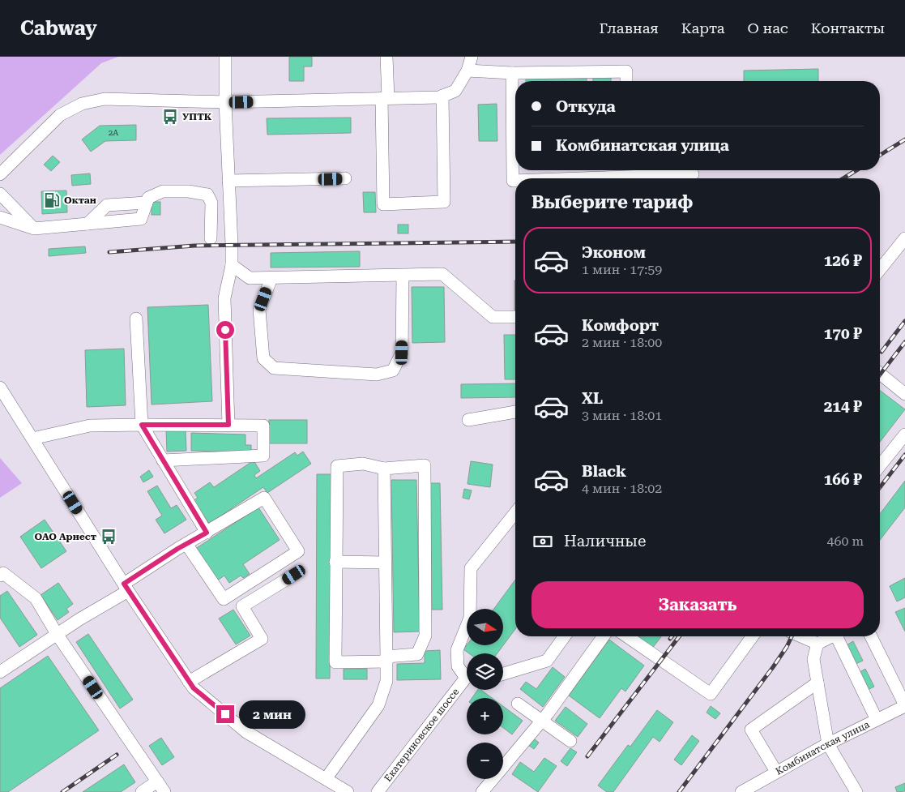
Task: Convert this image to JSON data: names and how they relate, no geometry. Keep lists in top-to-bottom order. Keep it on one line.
{"streets":{"street":["Екатериновское шоссе","Комбинатская улица"]},"places":{"bus stop":["УПТК","ОАО Арнест"],"fuel station":["Октан"]},"house_numbers":["2А"],"north":"right","page":{"header":"Cabway","nav":["Главная","Карта","О нас","Контакты"],"banner":["Откуда","Комбинатская улица"],"heading":"Выберите тариф","list":[{"name":"Эконом","note":"1 мин · 17:59","value":"126 ₽"},{"name":"Комфорт","note":"2 мин · 18:00","value":"170 ₽"},{"name":"XL","note":"3 мин · 18:01","value":"214 ₽"},{"name":"Black","note":"4 мин · 18:02","value":"166 ₽"}],"pay":["Наличные","460 m"],"buttons":"Заказать","map_buttons":["+","−"],"bubble":"2 мин"}}
